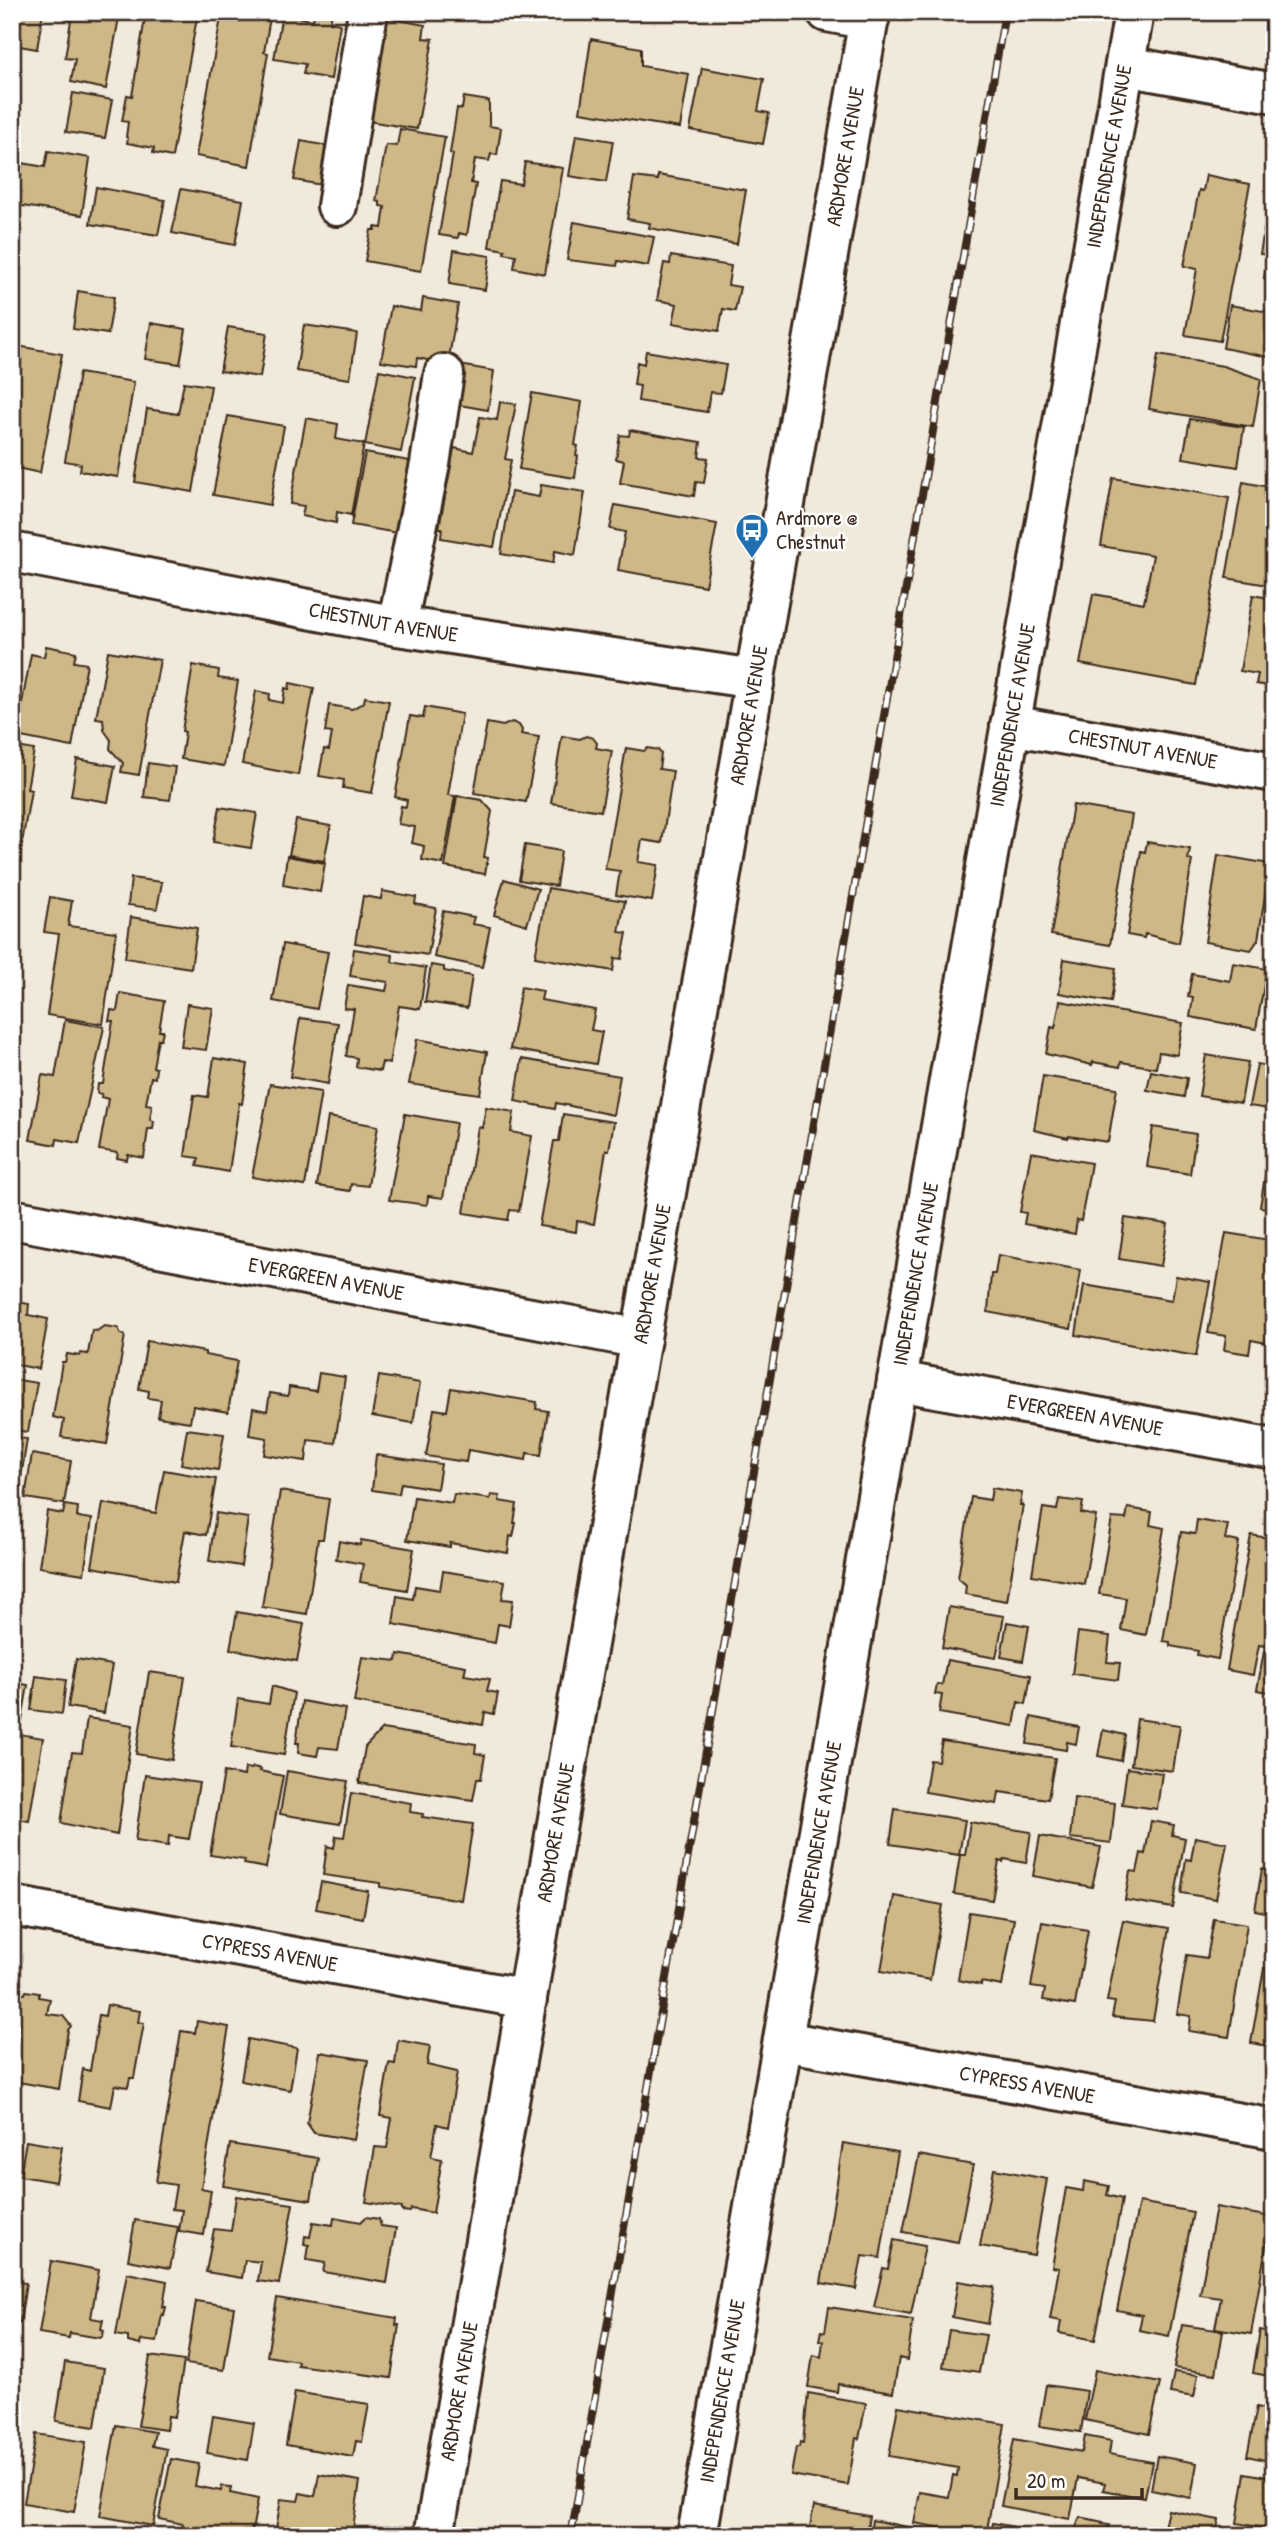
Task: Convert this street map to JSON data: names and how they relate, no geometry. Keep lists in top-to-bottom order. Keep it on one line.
{"streets":{"street":["ARDMORE AVENUE","INDEPENDENCE AVENUE","CHESTNUT AVENUE","EVERGREEN AVENUE","CYPRESS AVENUE"]},"crossings":[["ARDMORE AVENUE","CHESTNUT AVENUE"],["ARDMORE AVENUE","EVERGREEN AVENUE"],["ARDMORE AVENUE","CYPRESS AVENUE"],["INDEPENDENCE AVENUE","CHESTNUT AVENUE"],["INDEPENDENCE AVENUE","EVERGREEN AVENUE"],["INDEPENDENCE AVENUE","CYPRESS AVENUE"]],"places":{"bus stop":["Ardmore @ Chestnut"]},"scale_bar":"20 m"}
